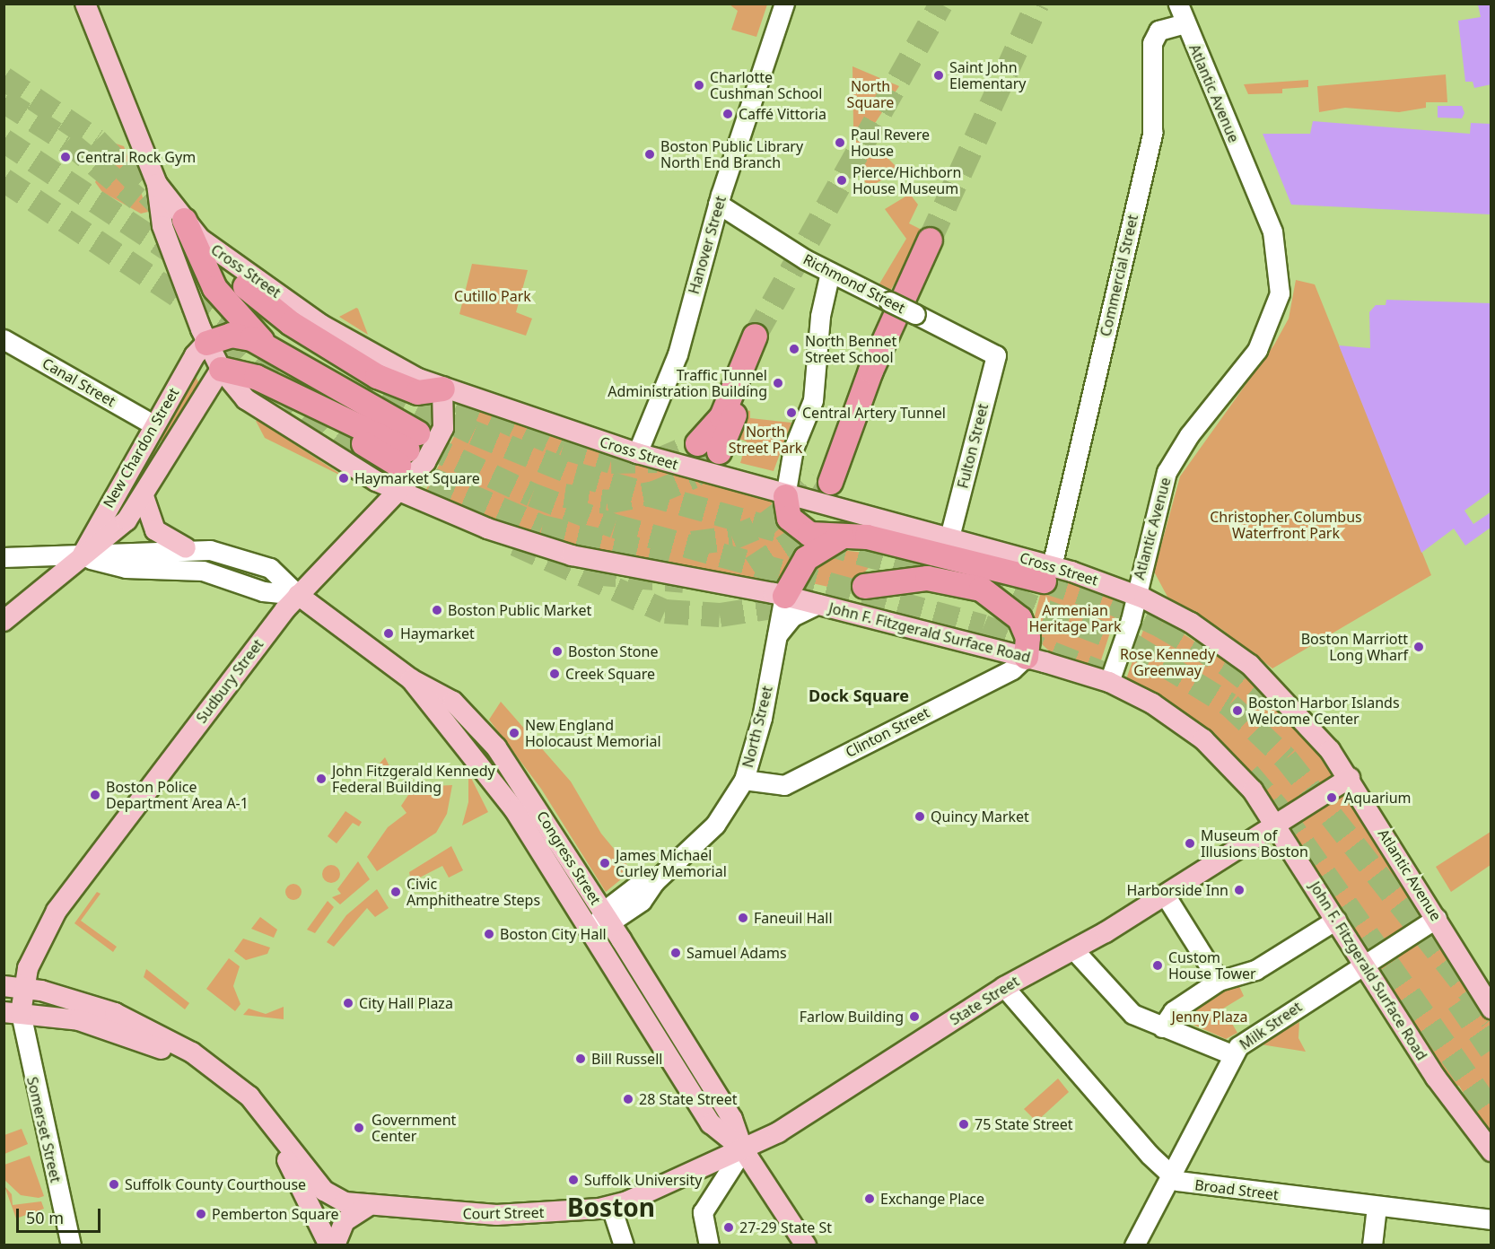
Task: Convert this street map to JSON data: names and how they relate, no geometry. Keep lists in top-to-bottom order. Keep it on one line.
{"streets":{"main road":["Atlantic Avenue","Hanover Street","Cross Street","Commercial Street","Richmond Street","Canal Street","Fulton Street","New Chardon Street","John F. Fitzgerald Surface Road","Sudbury Street","North Street","Clinton Street","Congress Street","State Street","Milk Street","Somerset Street","Broad Street","Court Street"]},"crossings":[["Atlantic Avenue","Cross Street"],["Atlantic Avenue","Commercial Street"],["Atlantic Avenue","State Street"],["Atlantic Avenue","Milk Street"],["Hanover Street","Cross Street"],["Hanover Street","Richmond Street"],["Cross Street","Commercial Street"],["Cross Street","Fulton Street"],["Cross Street","John F. Fitzgerald Surface Road"],["Cross Street","Sudbury Street"],["Richmond Street","Fulton Street"],["Canal Street","New Chardon Street"],["New Chardon Street","John F. Fitzgerald Surface Road"],["New Chardon Street","Congress Street"],["John F. Fitzgerald Surface Road","Sudbury Street"],["John F. Fitzgerald Surface Road","North Street"],["John F. Fitzgerald Surface Road","Clinton Street"],["John F. Fitzgerald Surface Road","State Street"],["John F. Fitzgerald Surface Road","Milk Street"],["Sudbury Street","Congress Street"],["Sudbury Street","Somerset Street"],["Sudbury Street","Court Street"],["North Street","Clinton Street"],["North Street","Congress Street"],["Congress Street","State Street"],["State Street","Broad Street"],["State Street","Court Street"],["Milk Street","Broad Street"]],"districts":["Dock Square","Boston"],"parks":["North Square","Cutillo Park","North Street Park","Christopher Columbus Waterfront Park","Armenian Heritage Park","Rose Kennedy Greenway","Jenny Plaza"],"places":["Saint John Elementary","Charlotte Cushman School","Caffé Vittoria","Paul Revere House","Boston Public Library North End Branch","Central Rock Gym","Pierce/Hichborn House Museum","North Bennet Street School","Traffic Tunnel Administration Building","Central Artery Tunnel","Haymarket Square","Boston Public Market","Haymarket","Boston Marriott Long Wharf","Boston Stone","Creek Square","Boston Harbor Islands Welcome Center","New England Holocaust Memorial","John Fitzgerald Kennedy Federal Building","Boston Police Department Area A-1","Aquarium","Quincy Market","Museum of Illusions Boston","James Michael Curley Memorial","Harborside Inn","Civic Amphitheatre Steps","Faneuil Hall","Boston City Hall","Samuel Adams","Custom House Tower","City Hall Plaza","Farlow Building","Bill Russell","28 State Street","75 State Street","Government Center","Suffolk University","Suffolk County Courthouse","Exchange Place","Pemberton Square","27-29 State St"],"scale_bar":"50 m"}
